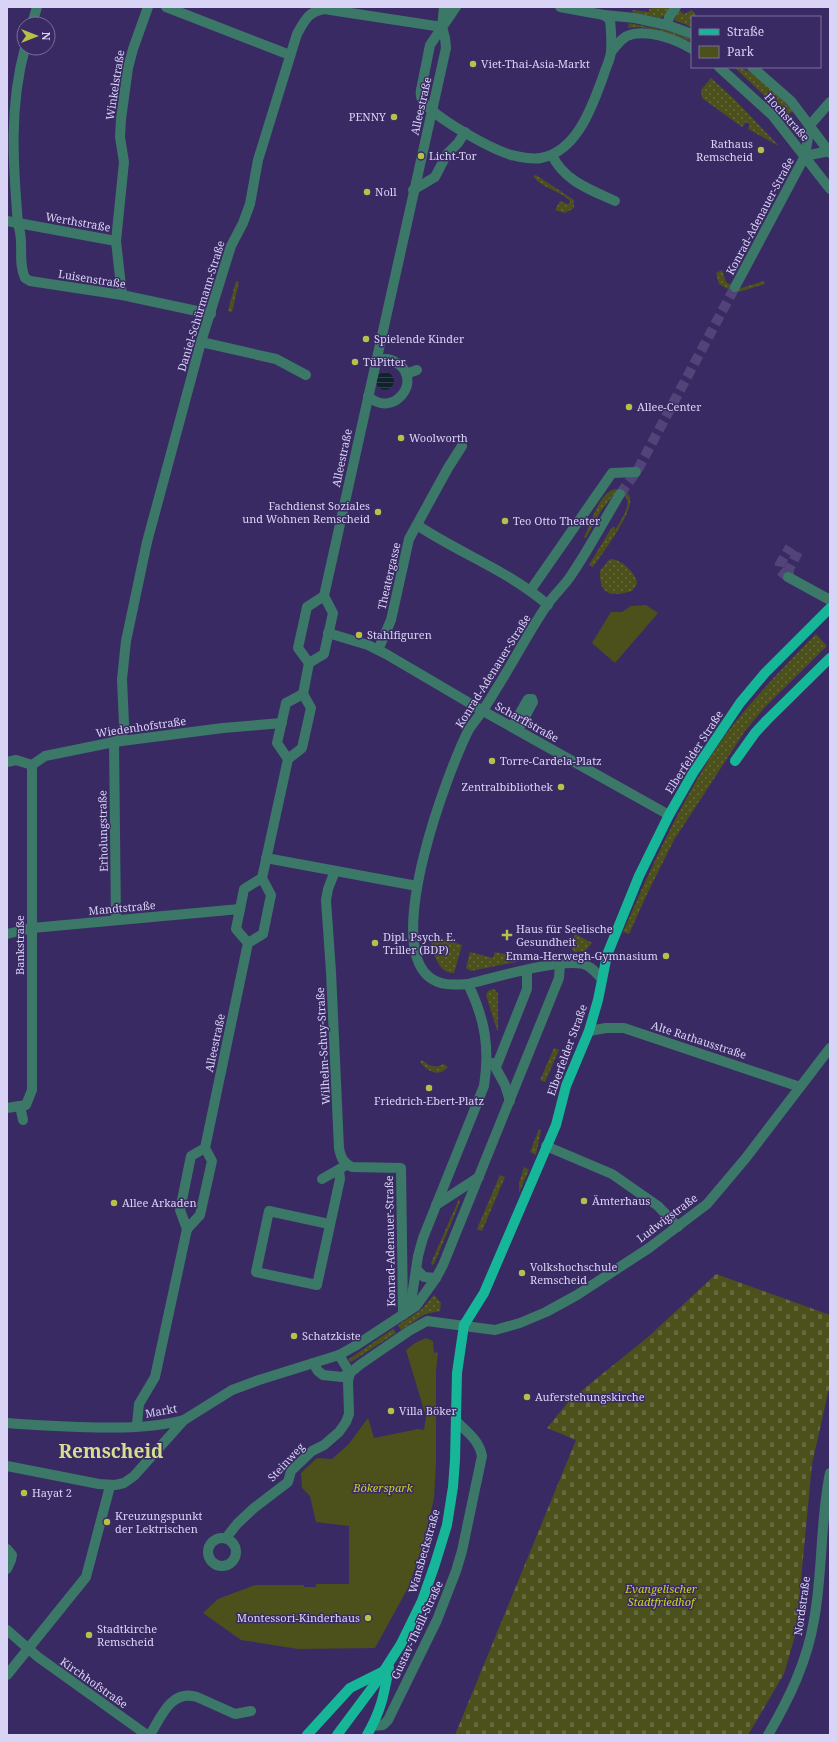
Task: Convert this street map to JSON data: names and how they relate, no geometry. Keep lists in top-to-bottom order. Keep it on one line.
{"streets":{"main road":["Elberfelder Straße","Wansbeckstraße"],"street":["Winkelstraße","Alleestraße","Hochstraße","Konrad-Adenauer-Straße","Werthstraße","Luisenstraße","Daniel-Schürmann-Straße","Theatergasse","Scharffstraße","Wiedenhofstraße","Erholungstraße","Mandtstraße","Bankstraße","Alte Rathausstraße","Wilhelm-Schuy-Straße","Ludwigstraße","Markt","Steinweg","Nordstraße","Gustav-Theill-Straße","Kirchhofstraße"]},"crossings":[["Winkelstraße","Werthstraße"],["Alleestraße","Daniel-Schürmann-Straße"],["Hochstraße","Konrad-Adenauer-Straße"],["Konrad-Adenauer-Straße","Scharffstraße"],["Konrad-Adenauer-Straße","Elberfelder Straße"],["Konrad-Adenauer-Straße","Wilhelm-Schuy-Straße"],["Werthstraße","Luisenstraße"],["Luisenstraße","Daniel-Schürmann-Straße"],["Daniel-Schürmann-Straße","Wiedenhofstraße"],["Daniel-Schürmann-Straße","Erholungstraße"],["Theatergasse","Scharffstraße"],["Scharffstraße","Elberfelder Straße"],["Wiedenhofstraße","Erholungstraße"],["Wiedenhofstraße","Bankstraße"],["Elberfelder Straße","Alte Rathausstraße"],["Elberfelder Straße","Ludwigstraße"],["Elberfelder Straße","Wansbeckstraße"],["Erholungstraße","Mandtstraße"],["Mandtstraße","Bankstraße"],["Alte Rathausstraße","Ludwigstraße"],["Ludwigstraße","Wansbeckstraße"],["Wansbeckstraße","Gustav-Theill-Straße"]],"districts":["Remscheid"],"parks":["Bökerspark","Evangelischer Stadtfriedhof"],"places":{"other":["Viet-Thai-Asia-Markt","PENNY","Rathaus Remscheid","Licht-Tor","Noll","Spielende Kinder","TüPitter","Allee-Center","Woolworth","Fachdienst Soziales und Wohnen Remscheid","Teo Otto Theater","Stahlfiguren","Torre-Cardela-Platz","Zentralbibliothek","Dipl. Psych. E. Triller (BDP)","Emma-Herwegh-Gymnasium","Friedrich-Ebert-Platz","Ämterhaus","Allee Arkaden","Volkshochschule Remscheid","Schatzkiste","Auferstehungskirche","Villa Böker","Hayat 2","Kreuzungspunkt der Lektrischen","Montessori-Kinderhaus","Stadtkirche Remscheid"],"health":["Haus für Seelische Gesundheit"]},"legend":["Straße","Park"],"north":"right"}
